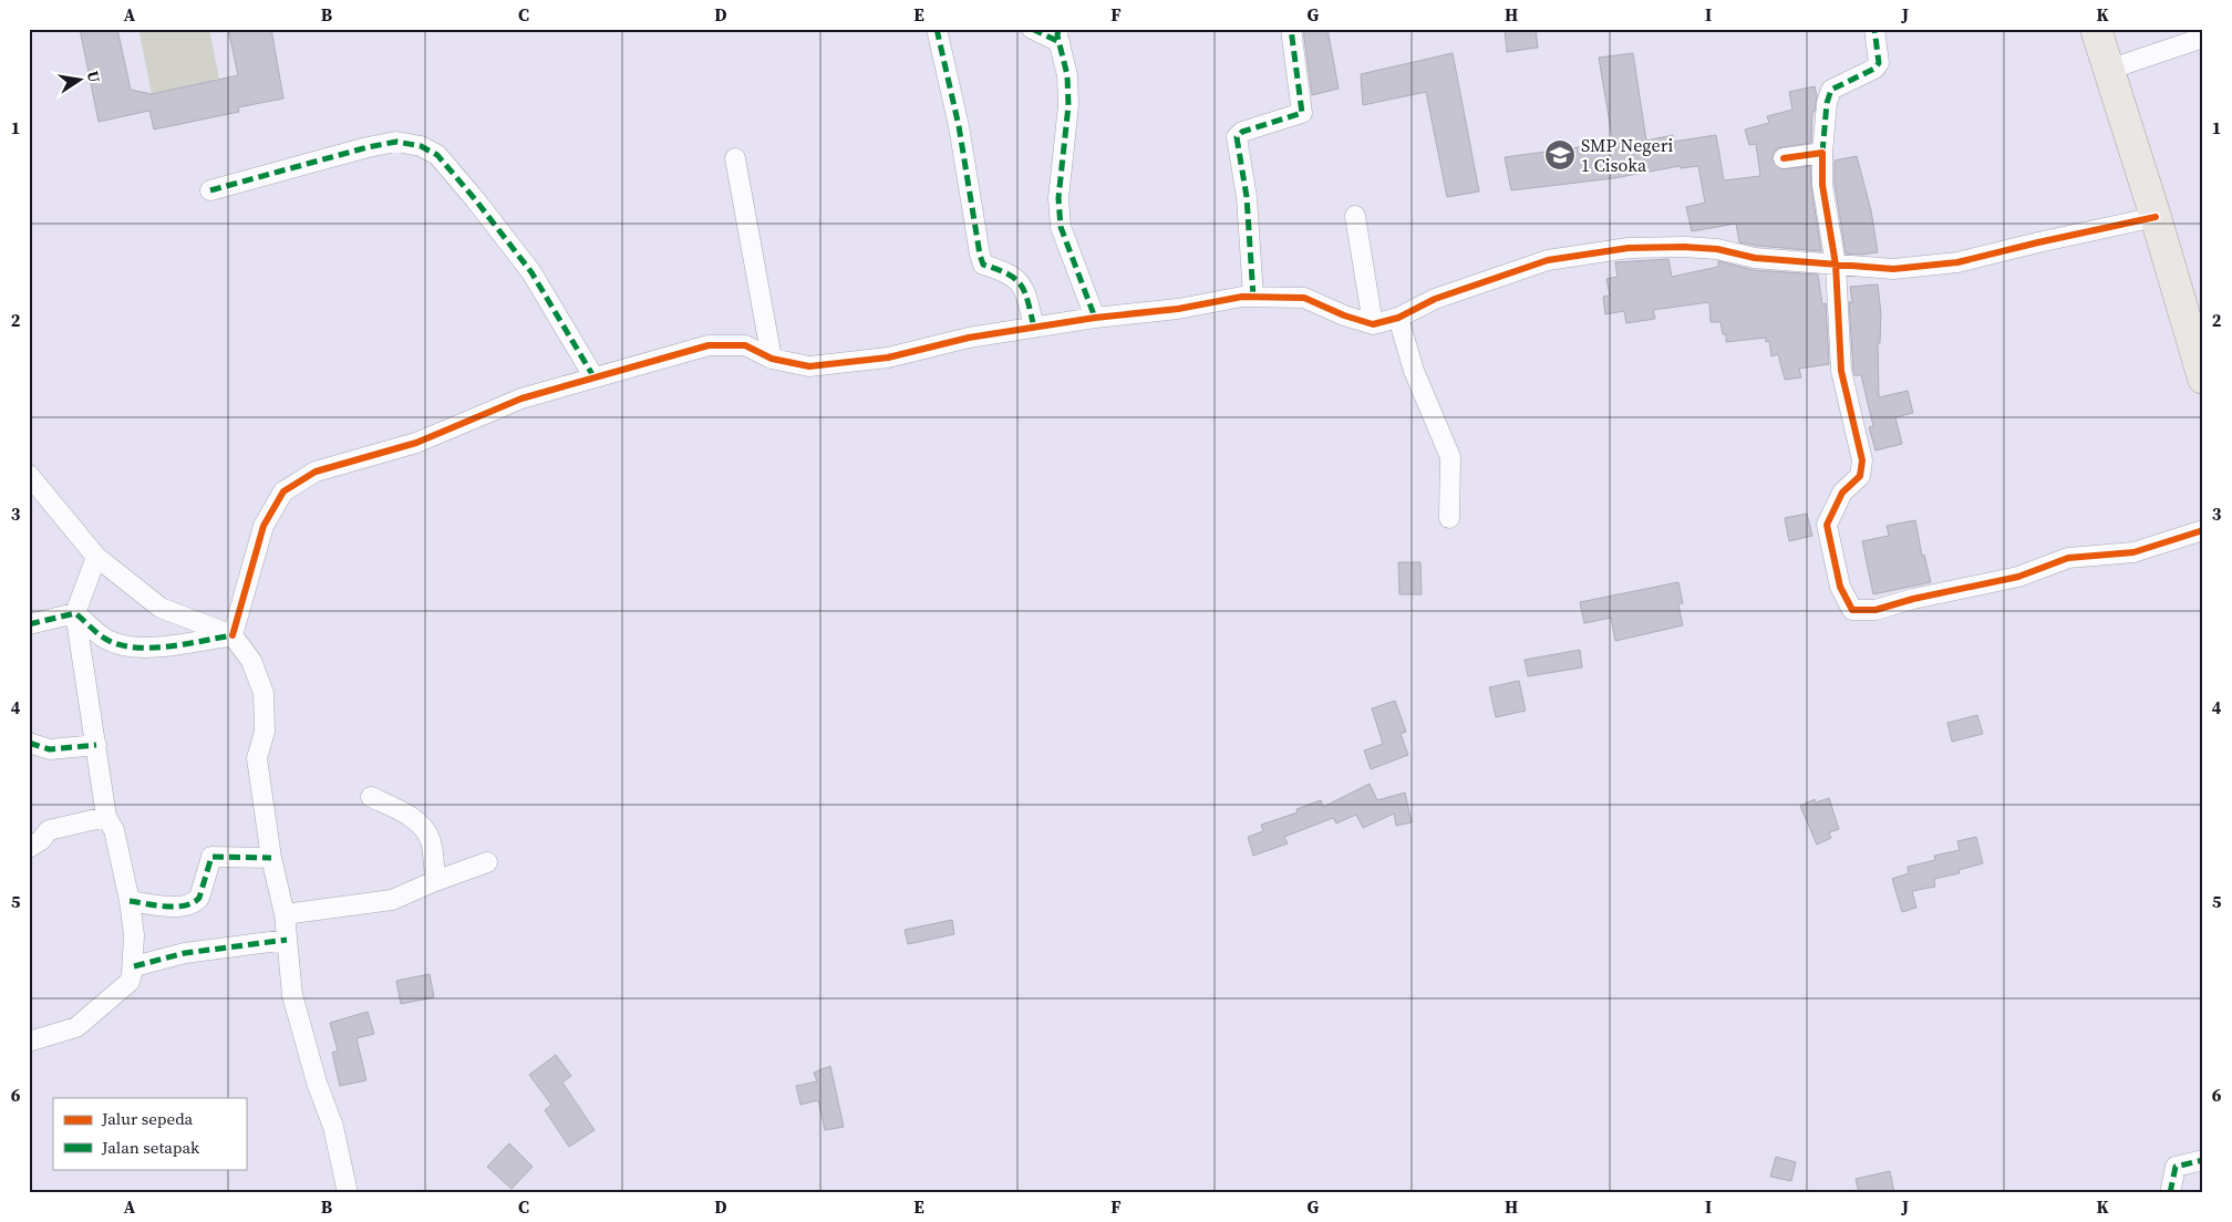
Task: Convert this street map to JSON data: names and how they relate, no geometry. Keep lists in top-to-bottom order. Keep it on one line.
{"places":{"school or university":["SMP Negeri 1 Cisoka"]},"legend":["Jalur sepeda","Jalan setapak"],"north":"right","grid":{"columns":["A","B","C","D","E","F","G","H","I","J","K"],"rows":["1","2","3","4","5","6"]}}
